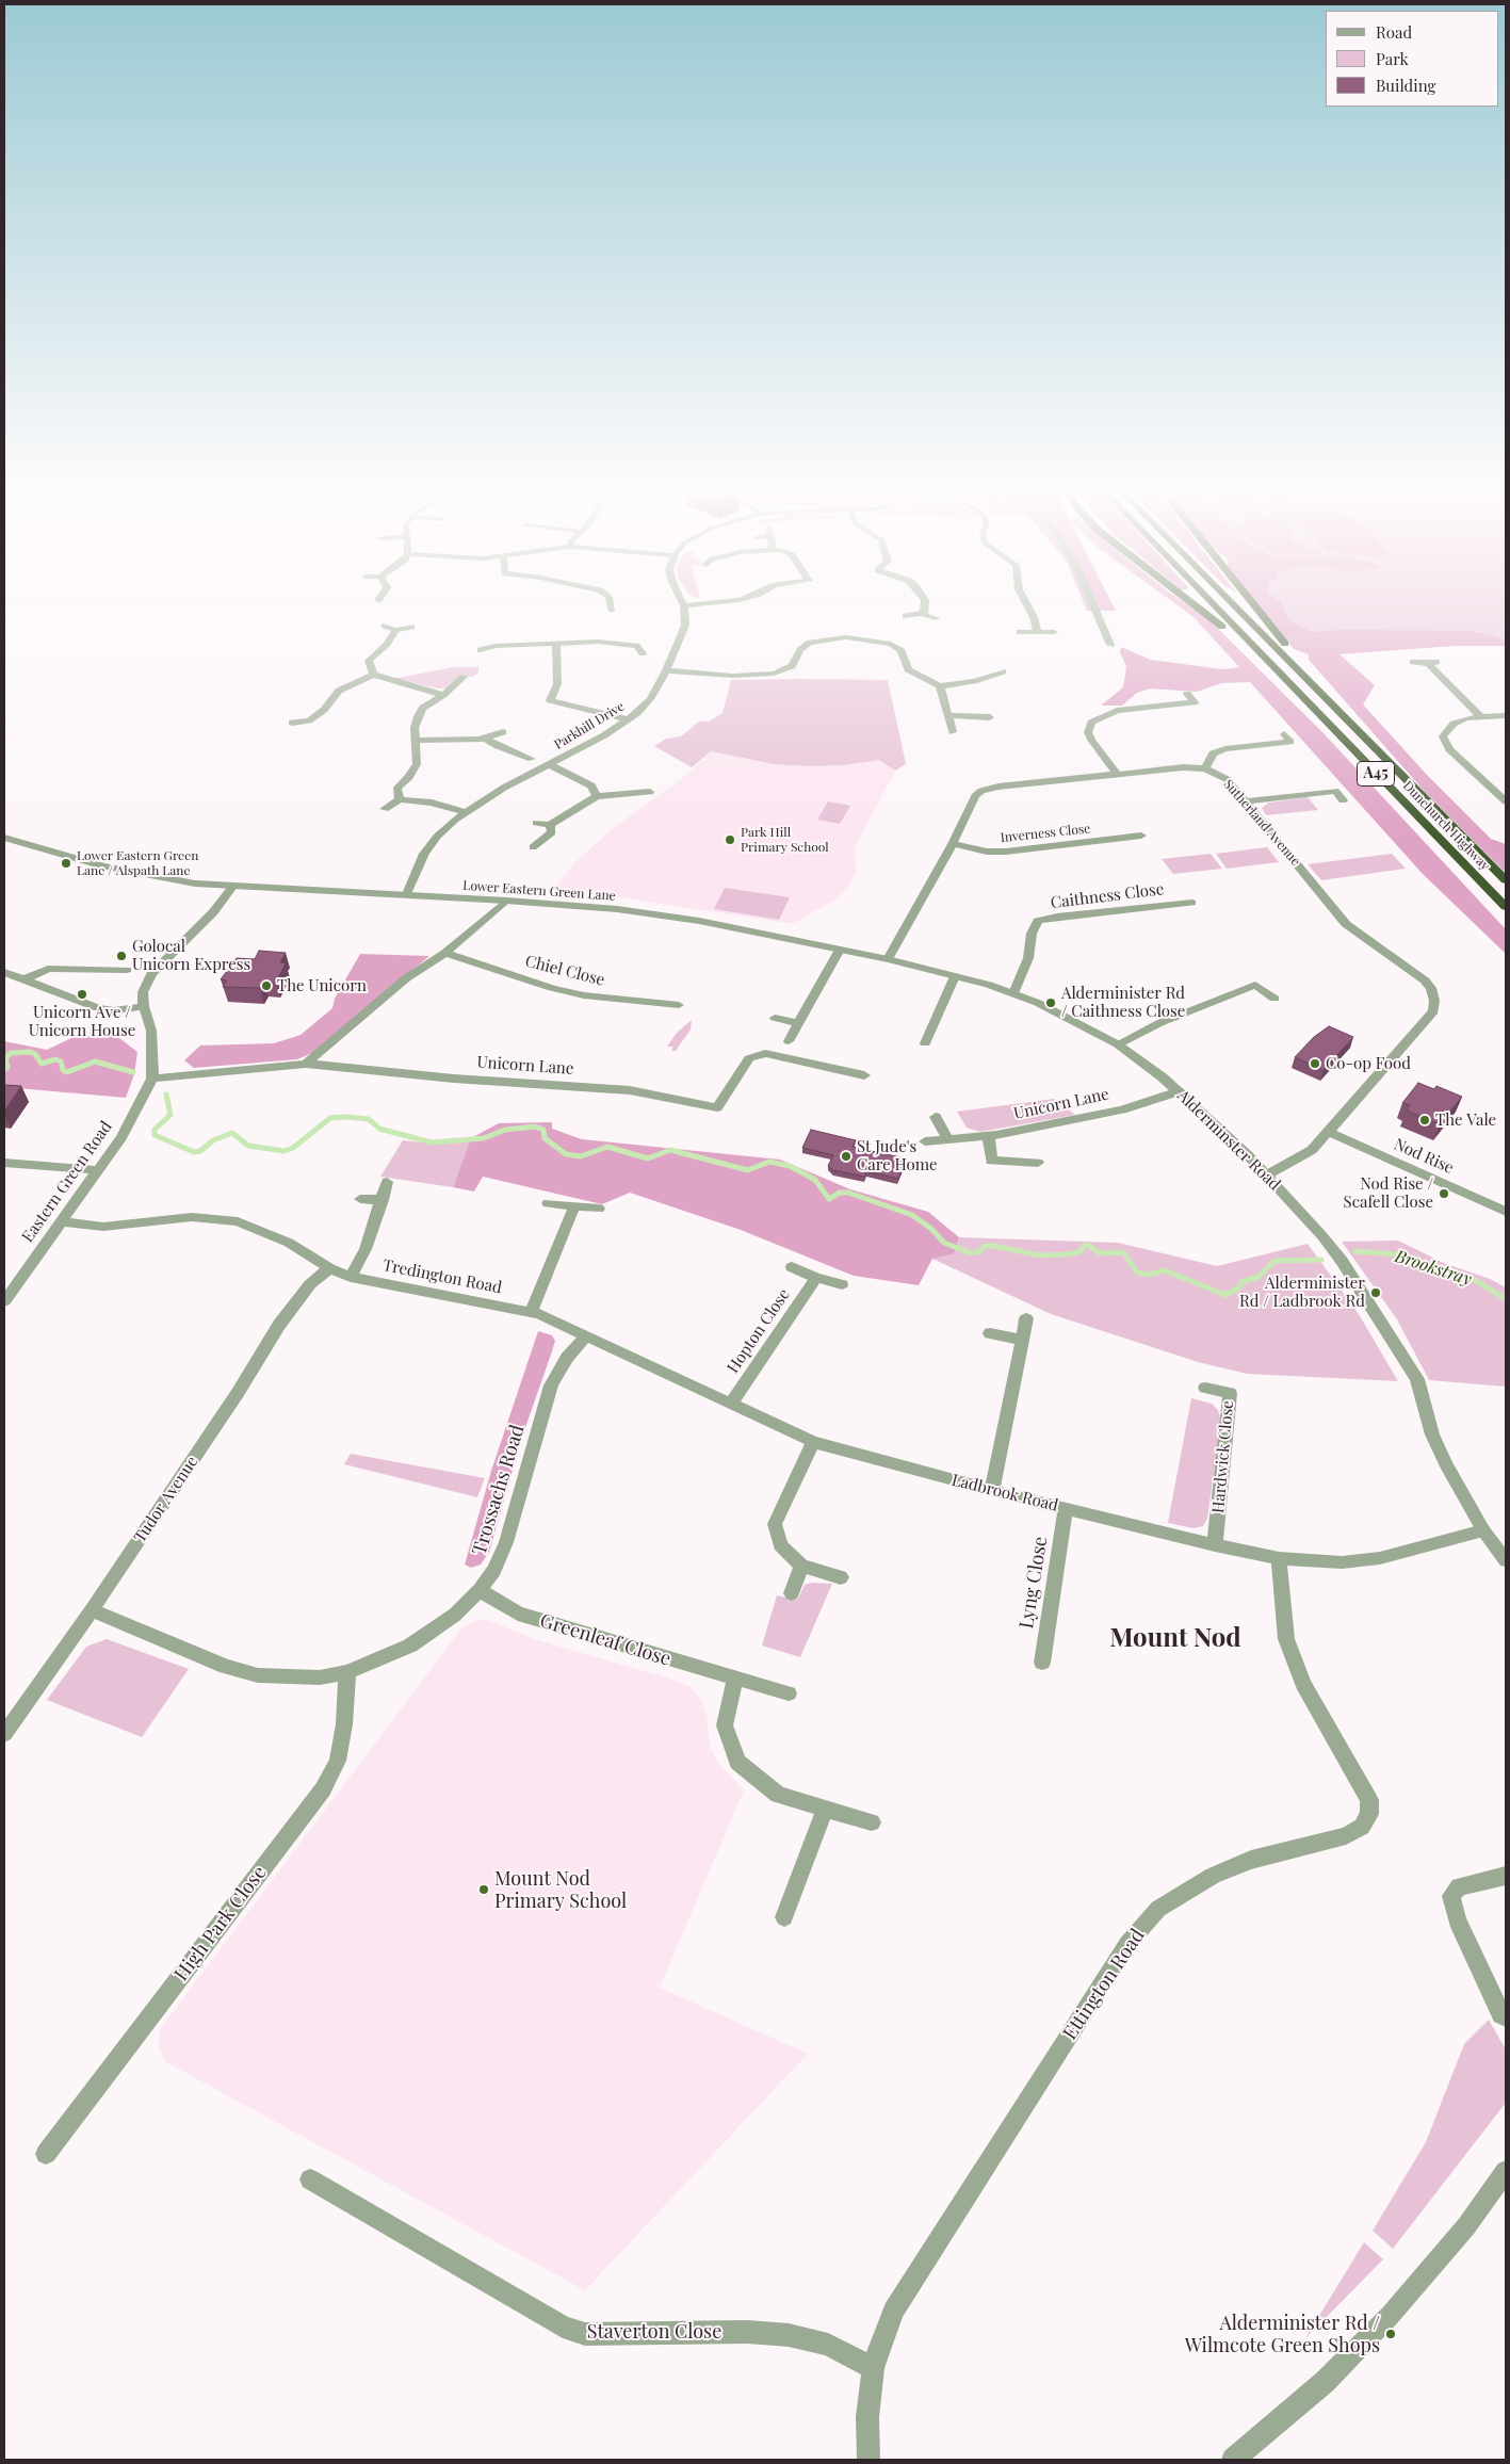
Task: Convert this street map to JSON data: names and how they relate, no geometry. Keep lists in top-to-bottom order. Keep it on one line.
{"streets":{"highway":["A45","Dunchurch Highway"],"street":["Parkhill Drive","Sutherland Avenue","Inverness Close","Lower Eastern Green Lane","Caithness Close","Chiel Close","Unicorn Lane","Alderminster Road","Nod Rise","Eastern Green Road","Tredington Road","Hopton Close","Hardwick Close","Trossachs Road","Ladbrook Road","Tudor Avenue","Lyng Close","Greenleaf Close","High Park Close","Ettington Road","Staverton Close"]},"crossings":[["Parkhill Drive","Lower Eastern Green Lane"],["Sutherland Avenue","Inverness Close"],["Sutherland Avenue","Alderminster Road"],["Sutherland Avenue","Nod Rise"],["Lower Eastern Green Lane","Alderminster Road"],["Caithness Close","Alderminster Road"],["Unicorn Lane","Alderminster Road"],["Unicorn Lane","Eastern Green Road"],["Alderminster Road","Ladbrook Road"],["Eastern Green Road","Tredington Road"],["Tredington Road","Ladbrook Road"],["Tredington Road","Tudor Avenue"],["Hopton Close","Ladbrook Road"],["Hardwick Close","Ladbrook Road"],["Trossachs Road","Ladbrook Road"],["Trossachs Road","Tudor Avenue"],["Trossachs Road","Greenleaf Close"],["Trossachs Road","High Park Close"],["Ladbrook Road","Lyng Close"],["Ladbrook Road","Ettington Road"],["Ettington Road","Staverton Close"]],"districts":["Mount Nod"],"water":["Brookstray"],"places":["Park Hill Primary School","Lower Eastern Green Lane / Alspath Lane","Golocal Unicorn Express","The Unicorn","Unicorn Ave / Unicorn House","Alderminister Rd / Caithness Close","Co-op Food","The Vale","St Jude's Care Home","Nod Rise / Scafell Close","Alderminister Rd / Ladbrook Rd","Mount Nod Primary School","Alderminister Rd / Wilmcote Green Shops"],"legend":["Road","Park","Building"]}
